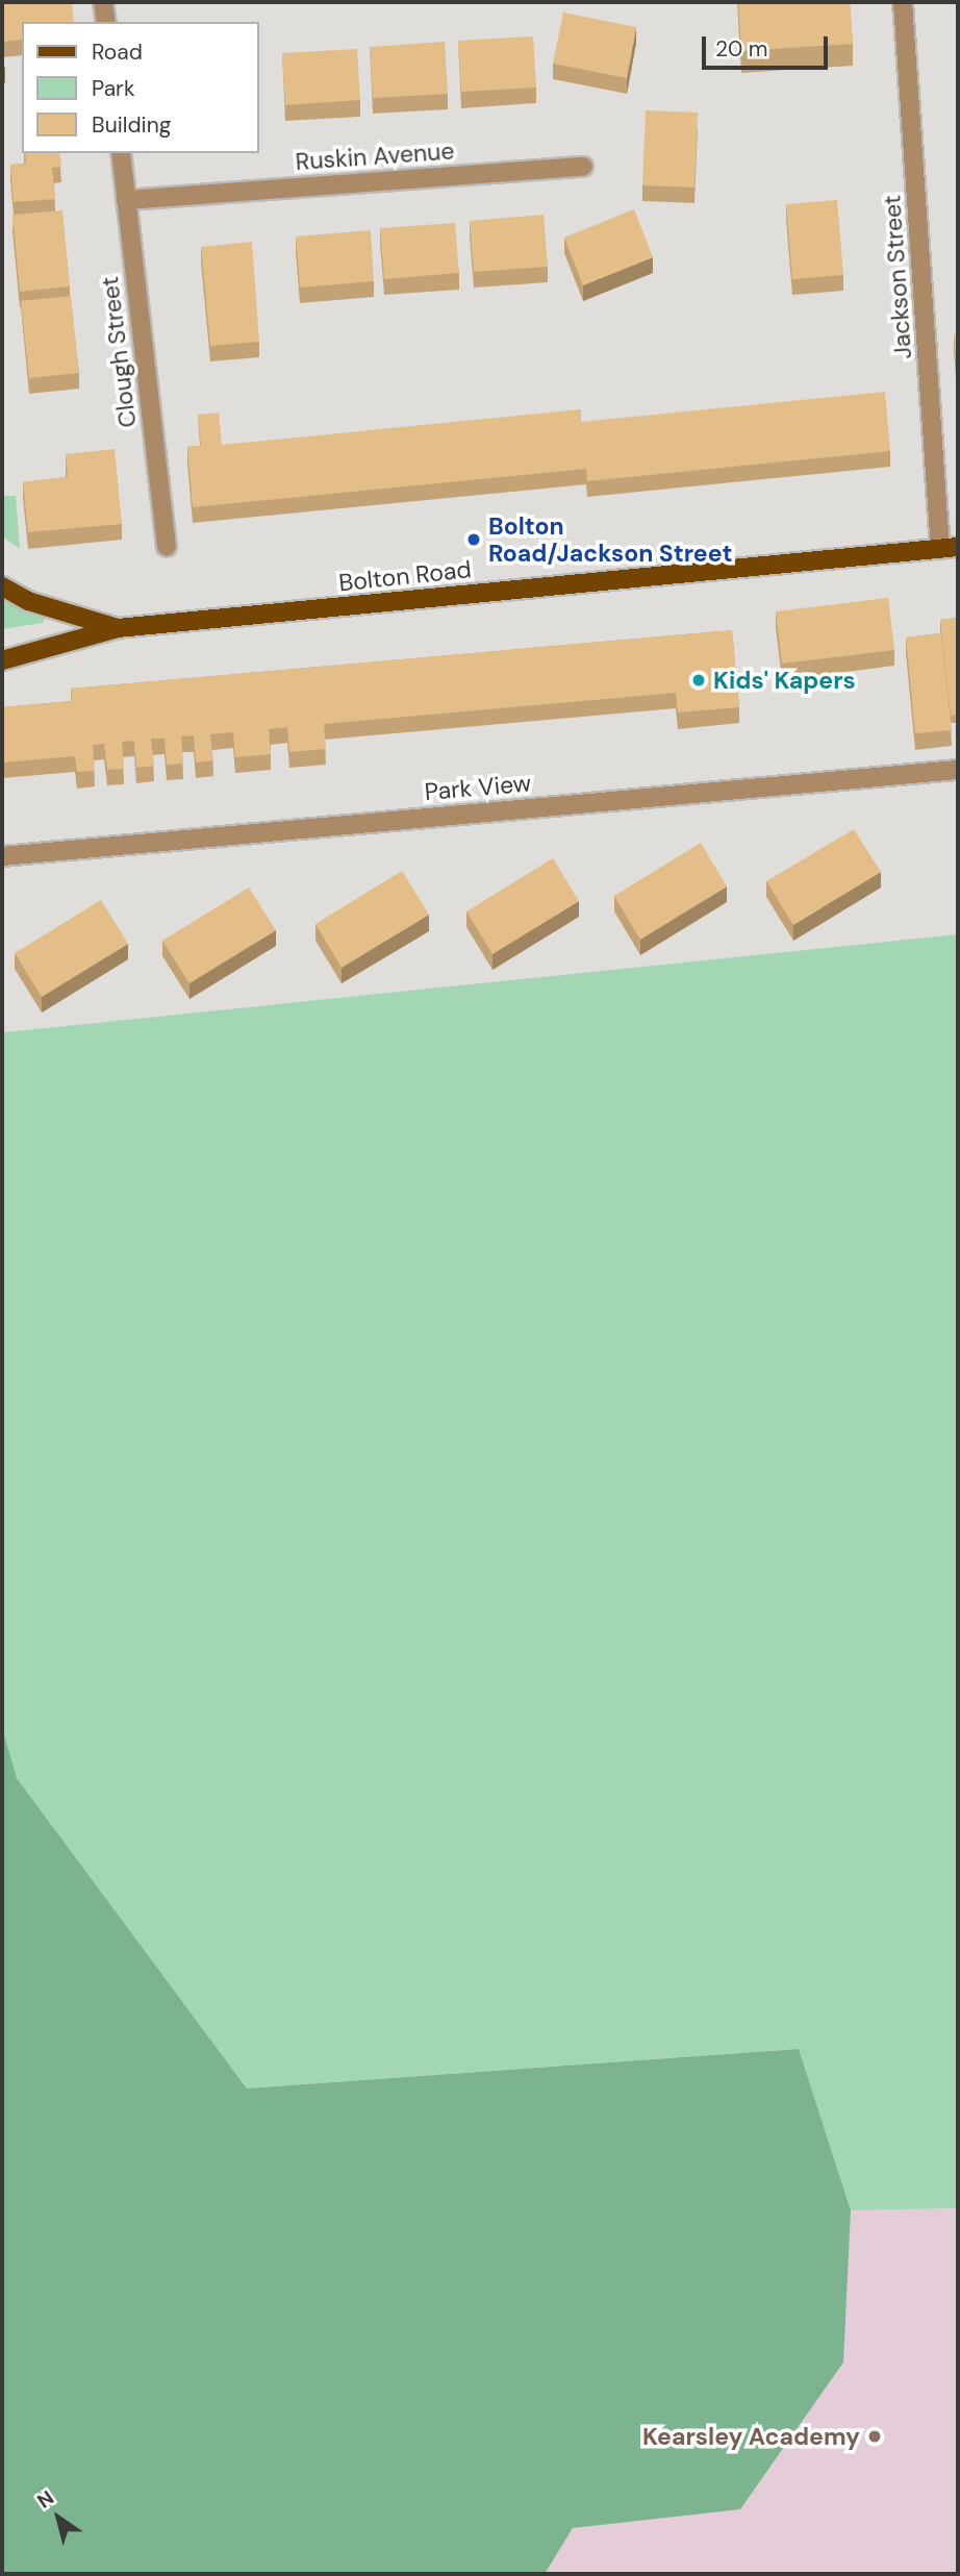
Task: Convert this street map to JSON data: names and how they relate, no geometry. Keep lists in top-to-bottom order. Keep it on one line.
{"streets":{"main road":["Bolton Road"],"street":["Ruskin Avenue","Jackson Street","Clough Street","Park View"]},"crossings":[["Ruskin Avenue","Clough Street"],["Jackson Street","Bolton Road"]],"places":["Bolton Road/Jackson Street","Kids' Kapers","Kearsley Academy"],"legend":["Road","Park","Building"],"scale_bar":"20 m","north":"top left"}
